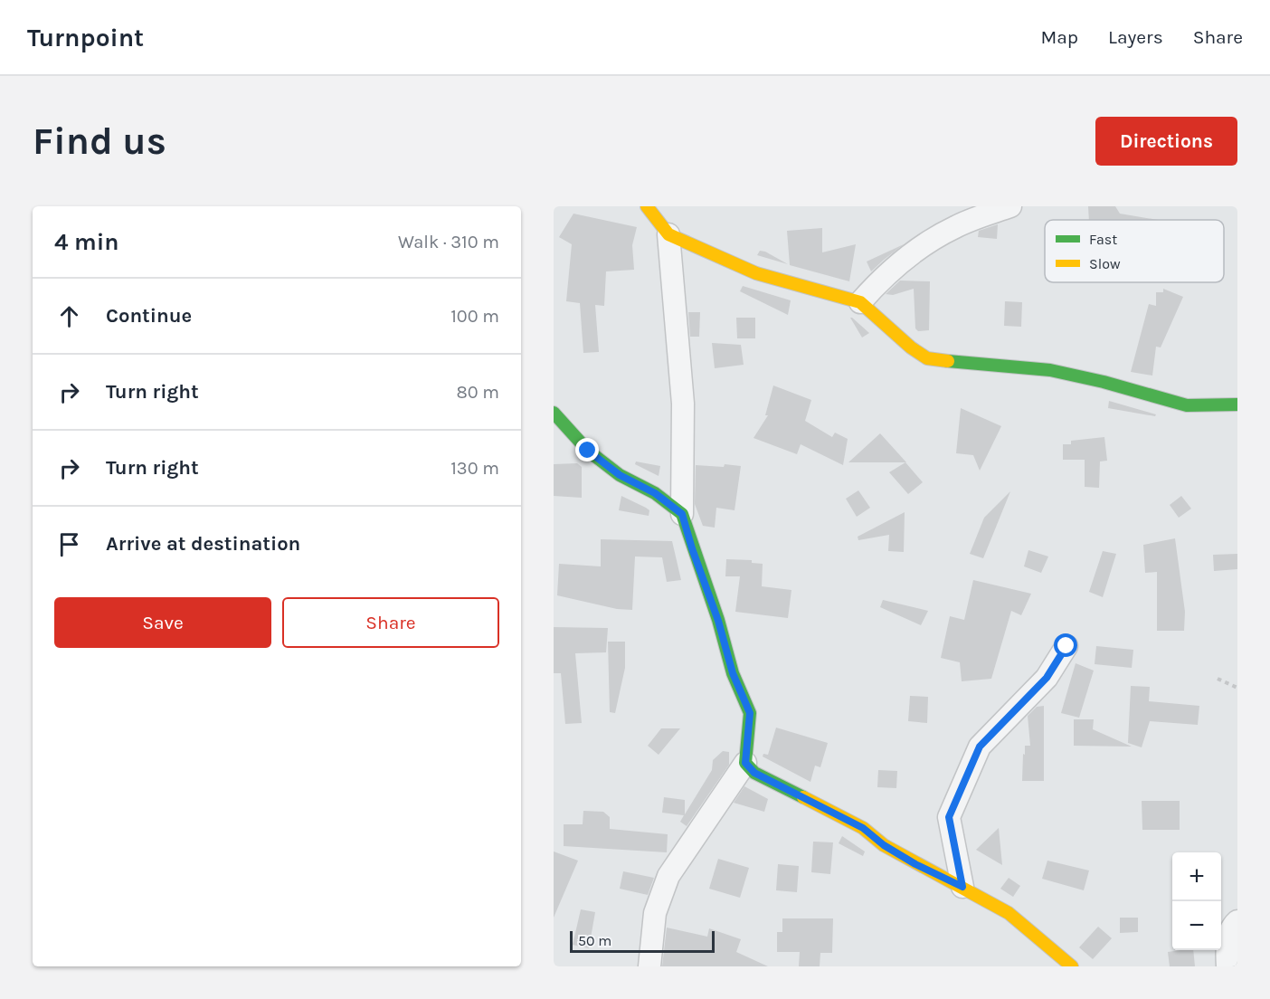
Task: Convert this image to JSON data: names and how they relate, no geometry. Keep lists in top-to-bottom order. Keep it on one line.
{"legend":["Fast","Slow"],"scale_bar":"50 m","page":{"header":"Turnpoint","nav":["Map","Layers","Share"],"buttons":["Directions",["Save","Share"]],"title":"Find us","heading":["4 min","Walk · 310 m"],"list":[["Continue","100 m"],["Turn right","80 m"],["Turn right","130 m"],"Arrive at destination"],"map_buttons":["+","−"],"scale":"50 m"}}
